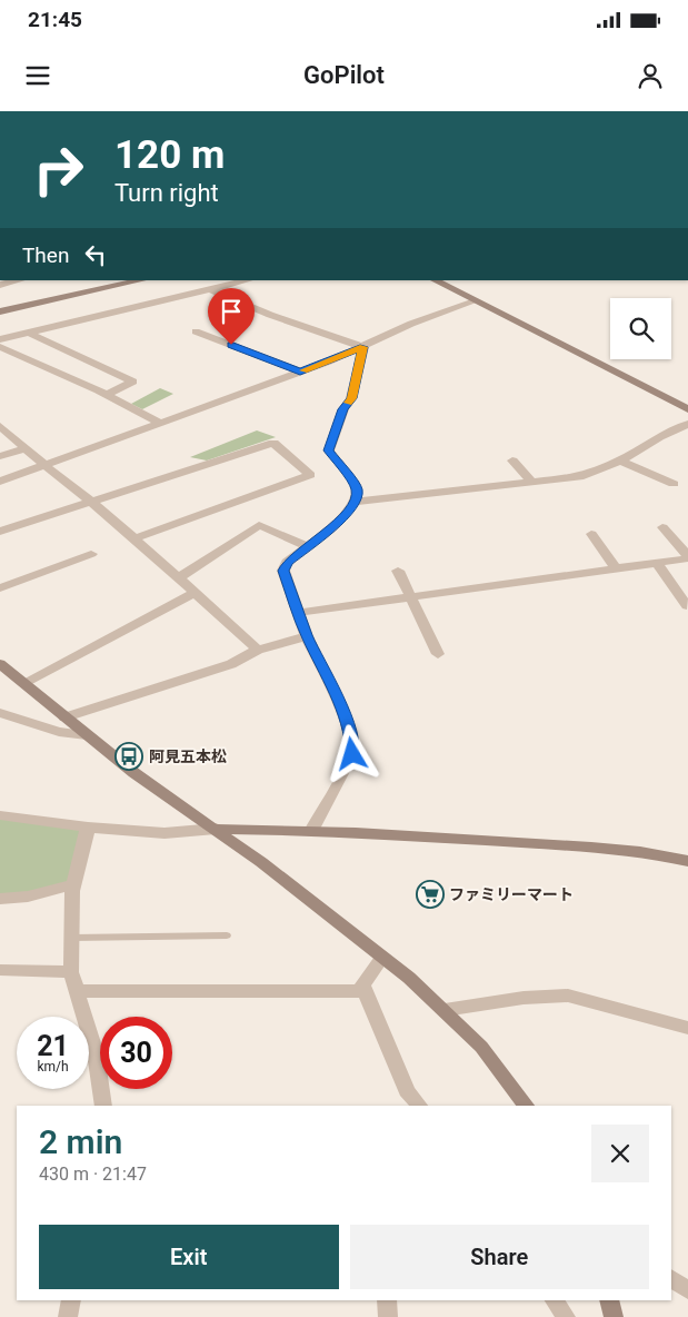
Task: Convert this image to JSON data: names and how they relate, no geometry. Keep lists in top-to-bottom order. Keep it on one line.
{"places":{"bus stop":["阿見五本松"],"supermarket":["ファミリーマート"]},"page":{"status":"21:45","header":"GoPilot","turn":["120 m","Turn right"],"then":"Then","speed":"21 km/h","limit":"30","heading":["2 min","430 m · 21:47"],"buttons":["Exit","Share"]}}
